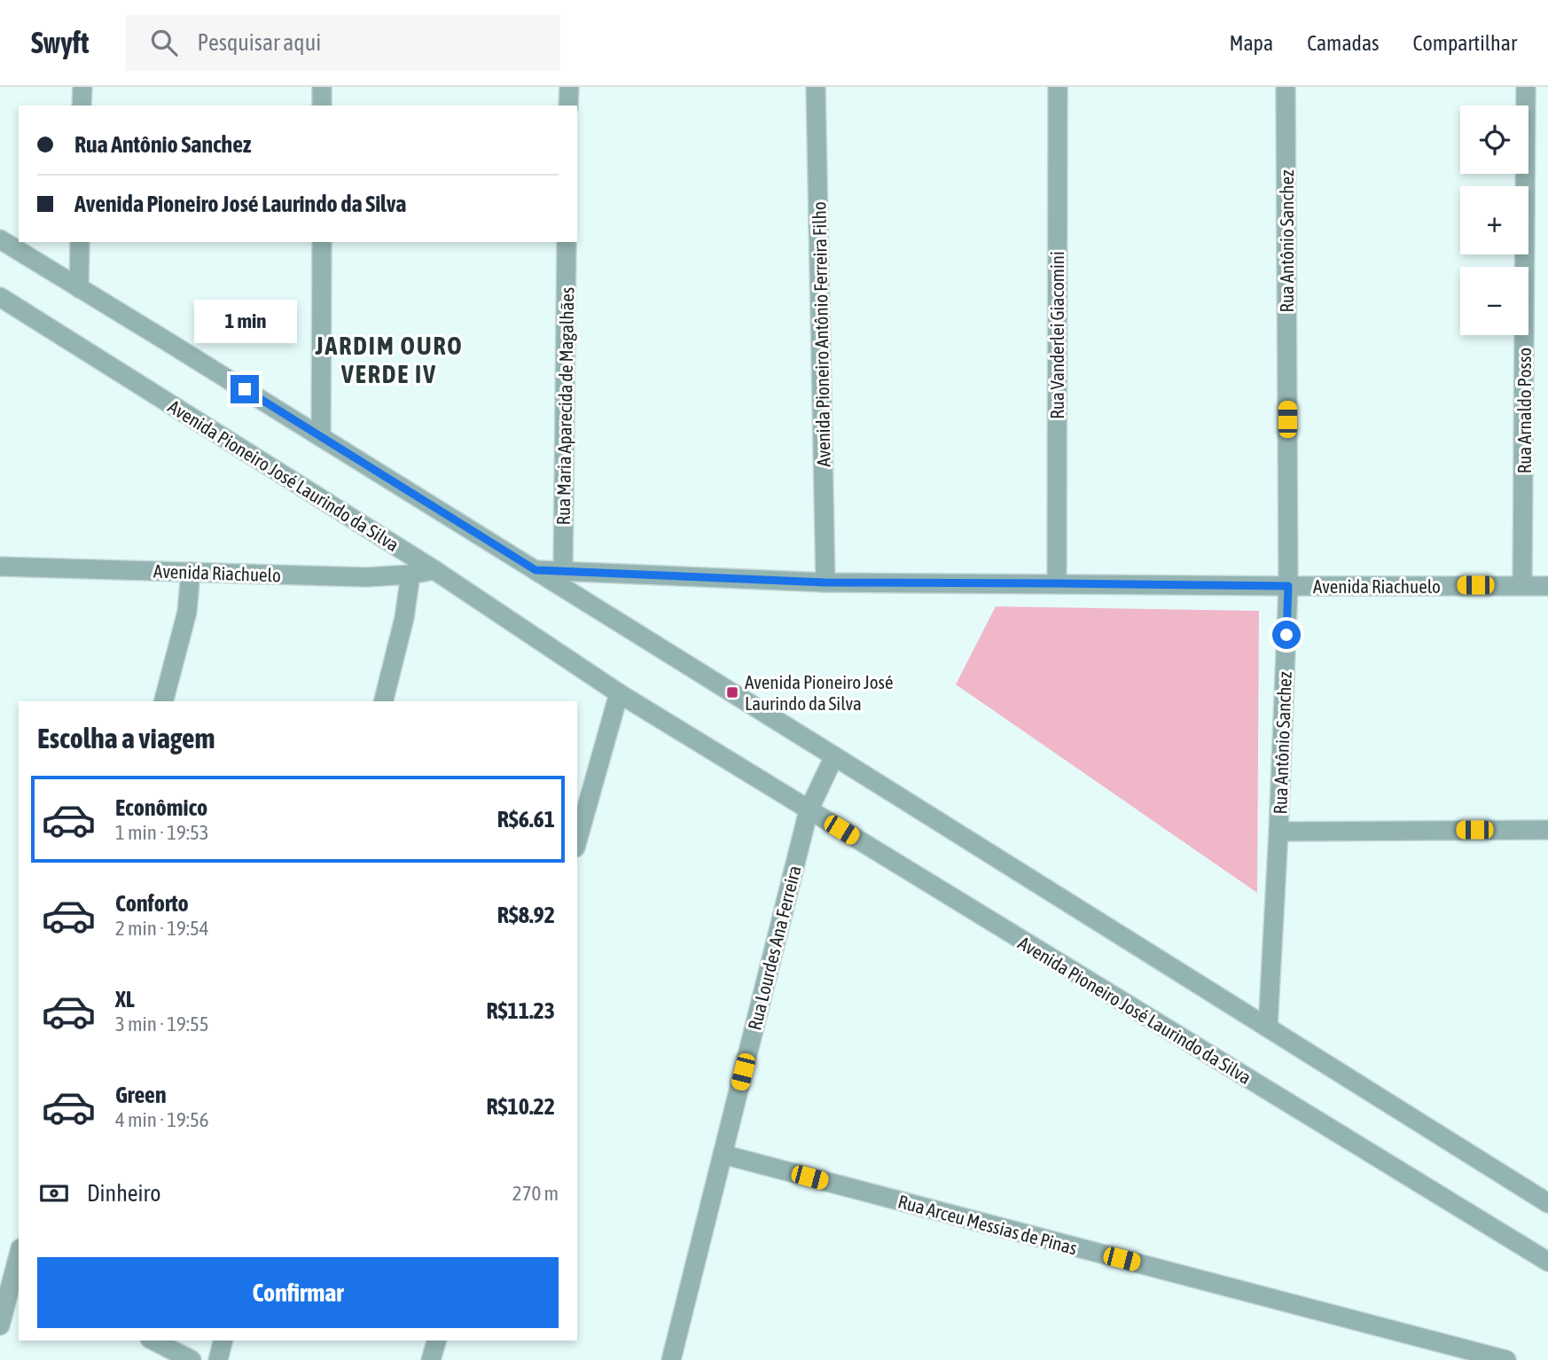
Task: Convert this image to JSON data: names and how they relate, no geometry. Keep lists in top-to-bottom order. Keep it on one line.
{"streets":{"street":["Rua Antônio Sanchez","Avenida Pioneiro Antônio Ferreira Filho","Rua Vanderlei Giacomini","Rua Maria Aparecida de Magalhães","Rua Arnaldo Posso","Avenida Pioneiro José Laurindo da Silva","Avenida Riachuelo","Rua Lourdes Ana Ferreira","Rua Arceu Messias de Pinas"]},"crossings":[["Rua Antônio Sanchez","Avenida Riachuelo"],["Avenida Pioneiro Antônio Ferreira Filho","Avenida Riachuelo"],["Rua Vanderlei Giacomini","Avenida Riachuelo"],["Rua Maria Aparecida de Magalhães","Avenida Riachuelo"],["Rua Arnaldo Posso","Avenida Riachuelo"],["Avenida Pioneiro José Laurindo da Silva","Avenida Riachuelo"],["Avenida Pioneiro José Laurindo da Silva","Rua Lourdes Ana Ferreira"],["Rua Lourdes Ana Ferreira","Rua Arceu Messias de Pinas"]],"districts":["JARDIM OURO VERDE IV"],"places":{"transit":["Avenida Pioneiro José Laurindo da Silva"]},"page":{"header":"Swyft","search":"Pesquisar aqui","nav":["Mapa","Camadas","Compartilhar"],"map_buttons":["+","−"],"banner":["Rua Antônio Sanchez","Avenida Pioneiro José Laurindo da Silva"],"bubble":"1 min","heading":"Escolha a viagem","list":[{"name":"Econômico","note":"1 min · 19:53","value":"R$6.61"},{"name":"Conforto","note":"2 min · 19:54","value":"R$8.92"},{"name":"XL","note":"3 min · 19:55","value":"R$11.23"},{"name":"Green","note":"4 min · 19:56","value":"R$10.22"}],"pay":["Dinheiro","270 m"],"buttons":"Confirmar"}}
